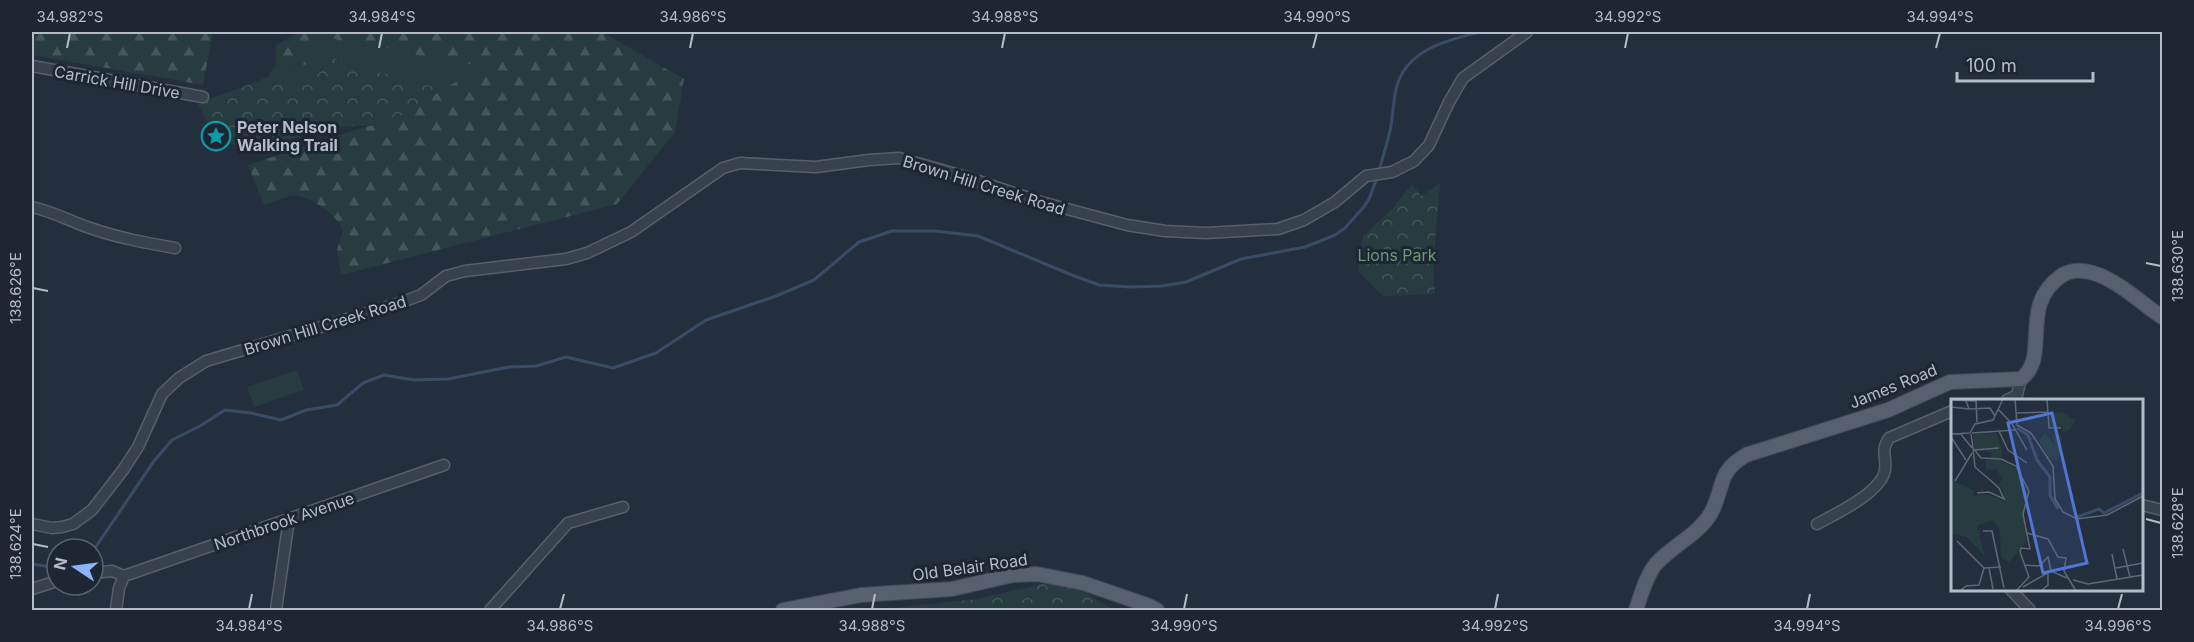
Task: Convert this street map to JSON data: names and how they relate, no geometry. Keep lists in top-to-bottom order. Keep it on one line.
{"streets":{"main road":["James Road","Old Belair Road"],"street":["Carrick Hill Drive","Brown Hill Creek Road","Northbrook Avenue"]},"parks":["Lions Park"],"places":{"place":["Peter Nelson Walking Trail"]},"scale_bar":"100 m","north":"left","coordinates":["34.982°S","34.984°S","34.986°S","34.988°S","34.990°S","34.992°S","34.994°S","138.630°E","138.626°E","138.628°E","138.624°E","34.996°S"]}
